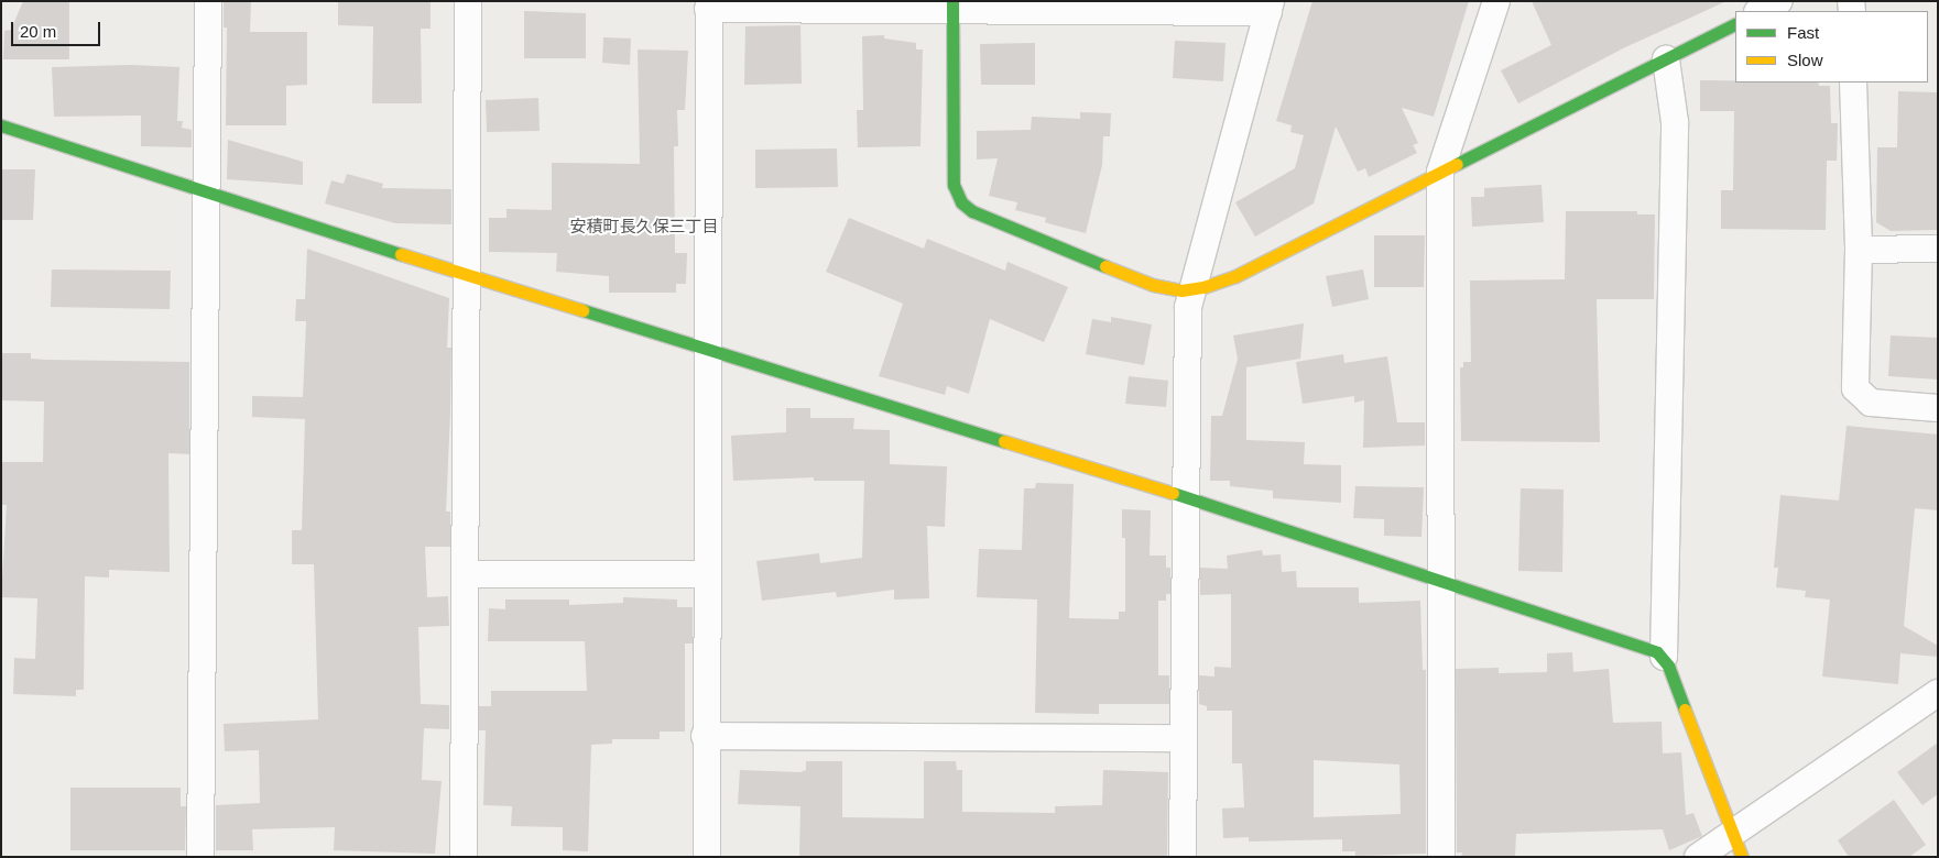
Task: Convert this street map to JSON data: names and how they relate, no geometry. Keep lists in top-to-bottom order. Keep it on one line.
{"districts":["安積町長久保三丁目"],"legend":["Fast","Slow"],"scale_bar":"20 m"}
